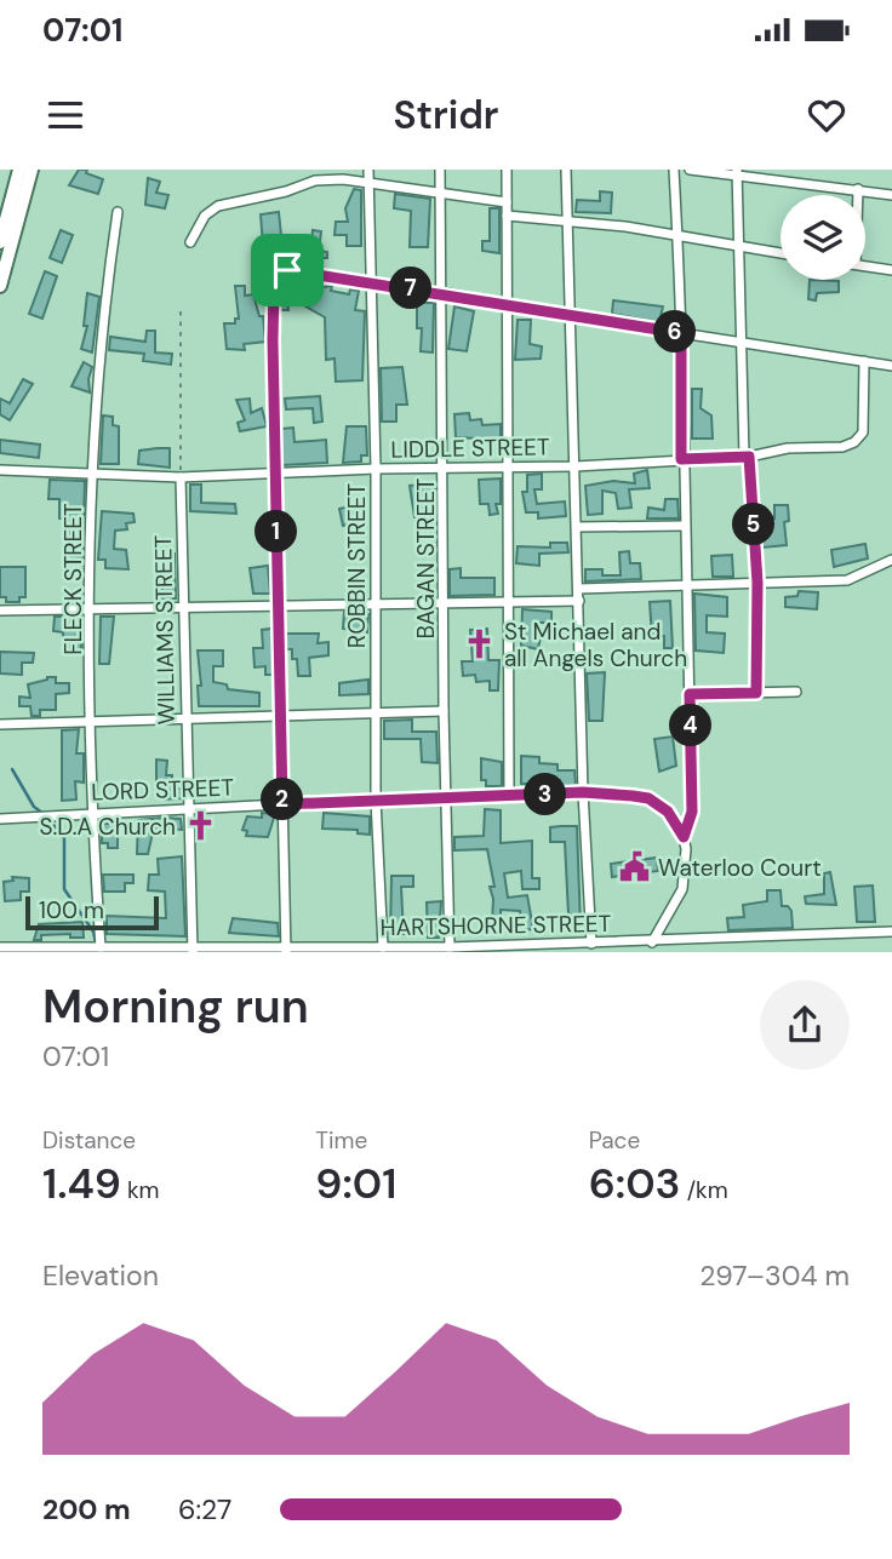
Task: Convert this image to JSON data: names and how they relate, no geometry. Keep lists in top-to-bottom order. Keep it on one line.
{"streets":{"street":["LIDDLE STREET","BAGAN STREET","ROBBIN STREET","FLECK STREET","WILLIAMS STREET","LORD STREET","HARTSHORNE STREET"]},"crossings":[["LIDDLE STREET","BAGAN STREET"],["LIDDLE STREET","ROBBIN STREET"],["LIDDLE STREET","FLECK STREET"],["LIDDLE STREET","WILLIAMS STREET"],["BAGAN STREET","LORD STREET"],["BAGAN STREET","HARTSHORNE STREET"],["ROBBIN STREET","LORD STREET"],["ROBBIN STREET","HARTSHORNE STREET"],["FLECK STREET","LORD STREET"],["FLECK STREET","HARTSHORNE STREET"],["WILLIAMS STREET","LORD STREET"],["WILLIAMS STREET","HARTSHORNE STREET"]],"places":{"church":["St Michael and all Angels Church","S.D.A Church"],"public building":["Waterloo Court"]},"scale_bar":"100 m","page":{"status":"07:01","header":"Stridr","pins":["7","6","5","1","4","3","2"],"scale":"100 m","heading":["Morning run","07:01"],"stats":[["Distance","1.49 km"],["Time","9:01"],["Pace","6:03 /km"]],"chart":["Elevation","297–304 m"],"list":[{"name":"200 m","note":"6:27"}]}}
